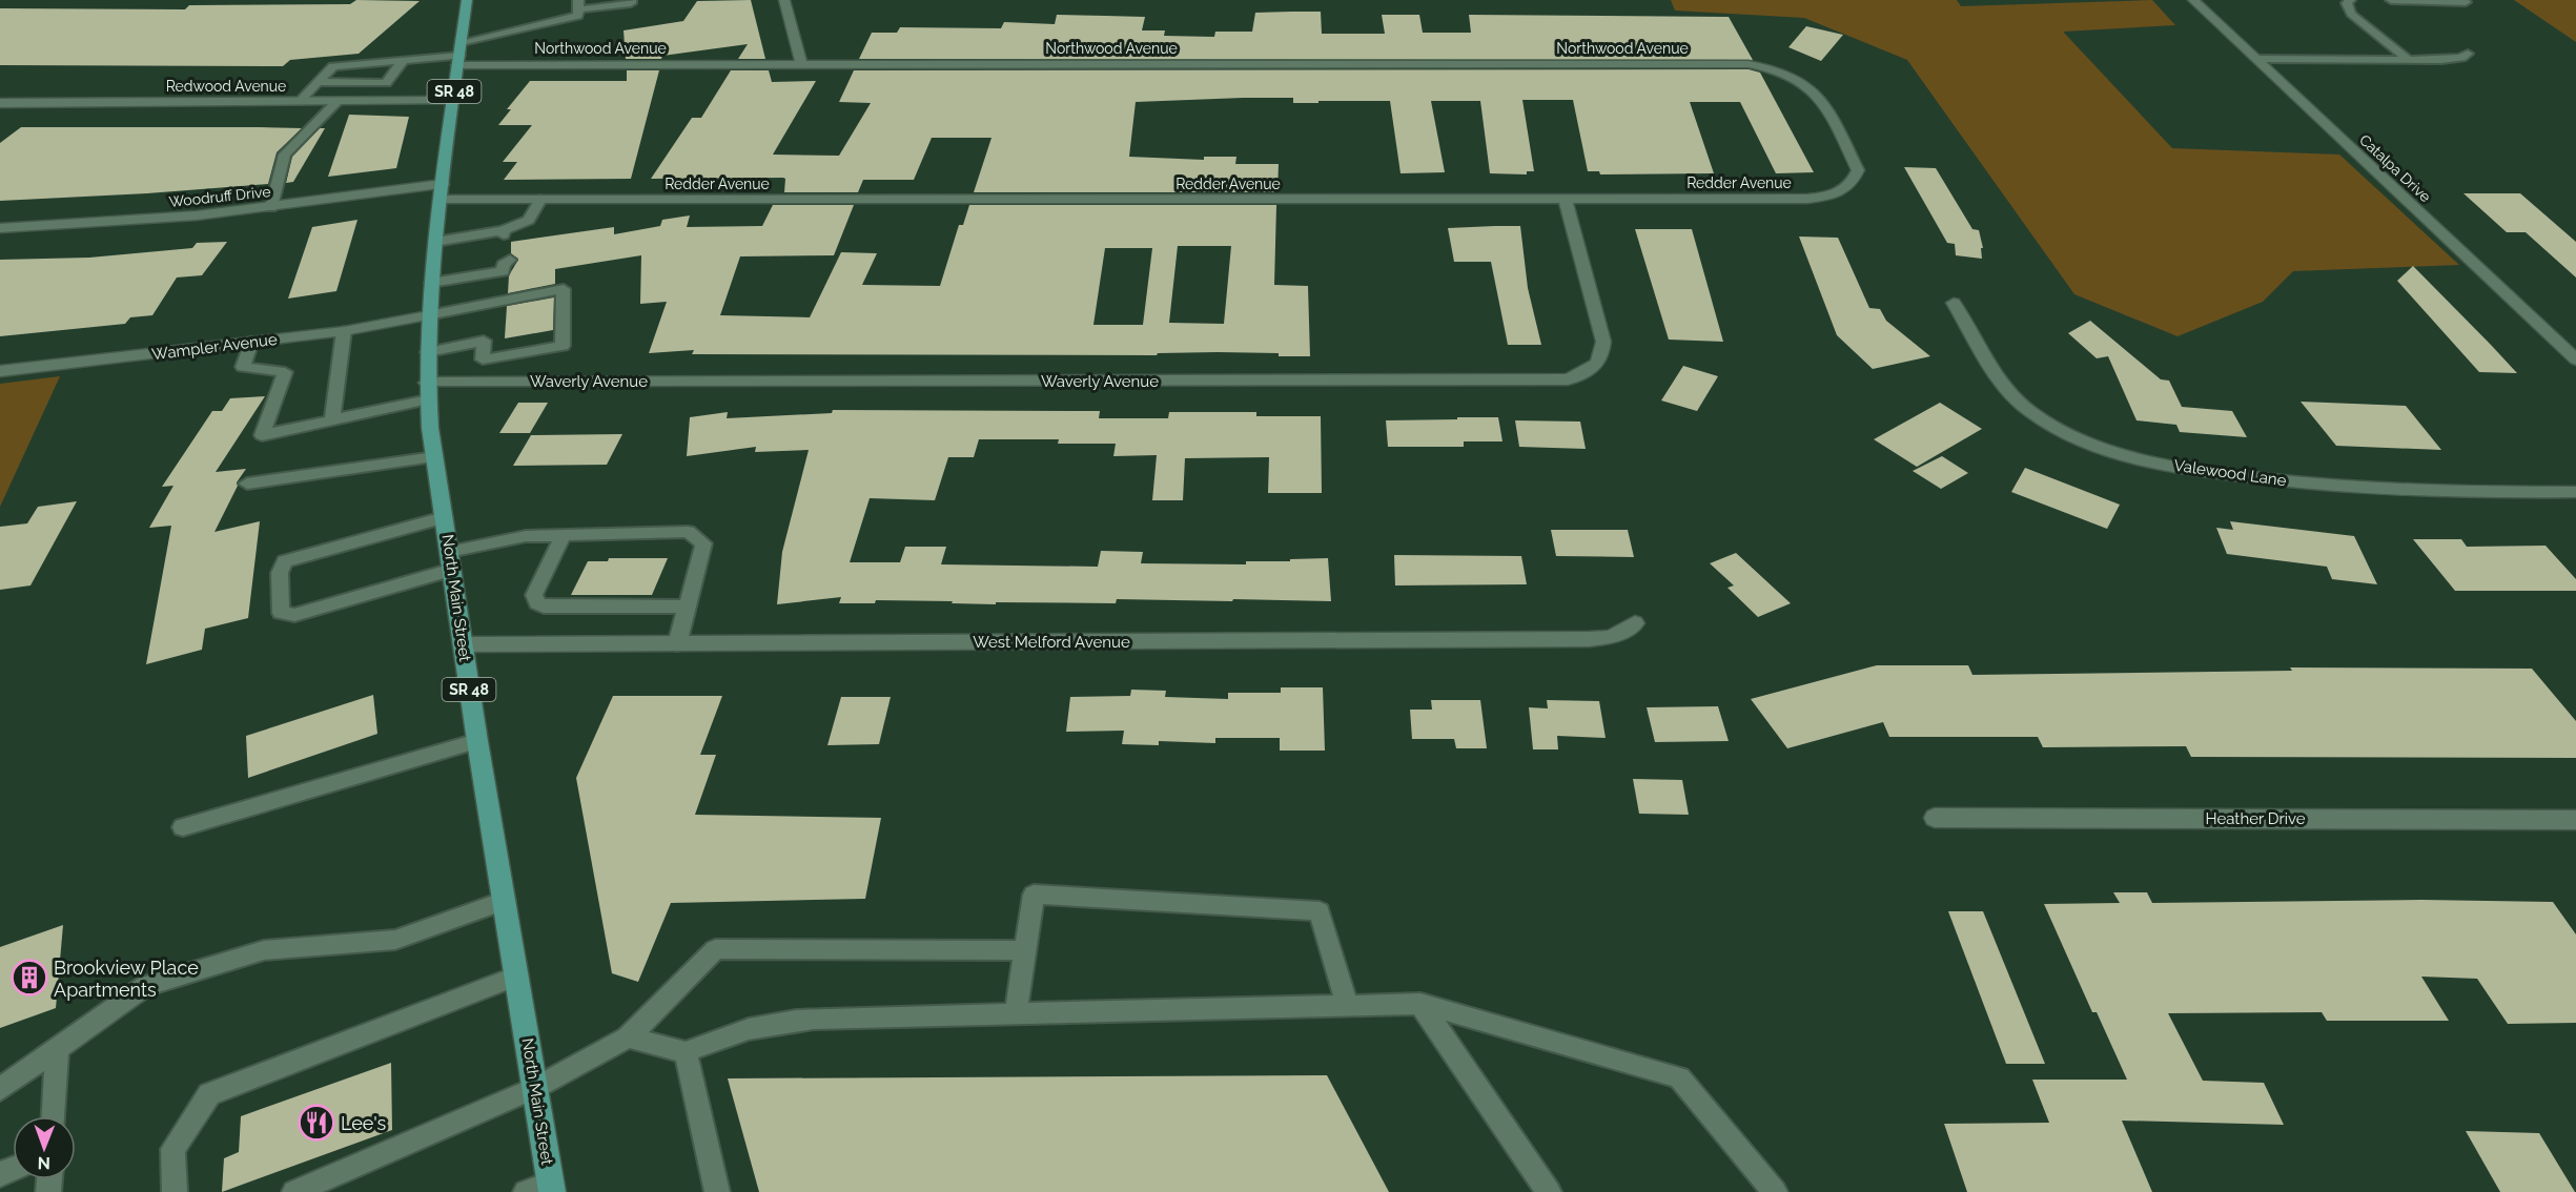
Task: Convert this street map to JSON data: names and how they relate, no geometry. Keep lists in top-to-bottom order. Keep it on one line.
{"streets":{"main road":["SR 48","North Main Street"],"street":["Northwood Avenue","Redwood Avenue","Catalpa Drive","Redder Avenue","Woodruff Drive","Wampler Avenue","Waverly Avenue","Valewood Lane","West Melford Avenue","Heather Drive"]},"crossings":[["Northwood Avenue","Redder Avenue"],["Northwood Avenue","North Main Street"],["Redwood Avenue","North Main Street"],["Redder Avenue","Woodruff Drive"],["Redder Avenue","Waverly Avenue"],["Redder Avenue","North Main Street"],["Woodruff Drive","North Main Street"],["Wampler Avenue","North Main Street"],["Waverly Avenue","North Main Street"],["North Main Street","West Melford Avenue"]],"places":{"building":["Brookview Place Apartments"],"restaurant":["Lee's"]},"north":"bottom"}
